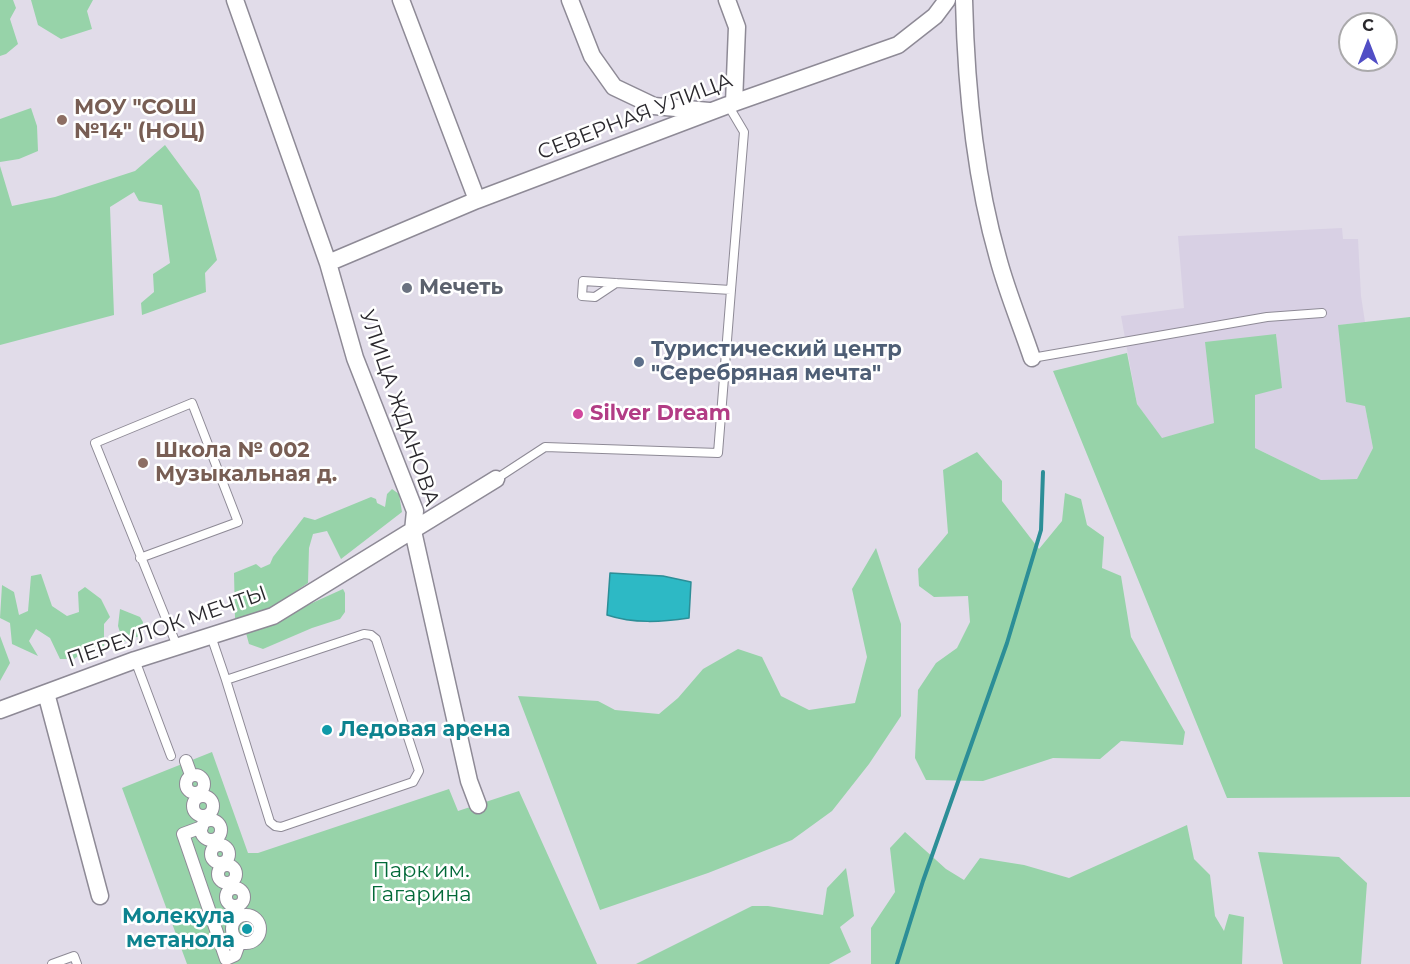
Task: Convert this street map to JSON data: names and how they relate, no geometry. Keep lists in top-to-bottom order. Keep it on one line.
{"streets":{"street":["СЕВЕРНАЯ УЛИЦА","УЛИЦА ЖДАНОВА","ПЕРЕУЛОК МЕЧТЫ"]},"crossings":[["СЕВЕРНАЯ УЛИЦА","УЛИЦА ЖДАНОВА"],["УЛИЦА ЖДАНОВА","ПЕРЕУЛОК МЕЧТЫ"]],"parks":["Парк им. Гагарина"],"places":["МОУ \"СОШ №14\" (НОЦ)","Мечеть","Туристический центр \"Серебряная мечта\"","Silver Dream","Школа № 002 Музыкальная д.","Ледовая арена","Молекула метанола"],"north":"top"}
